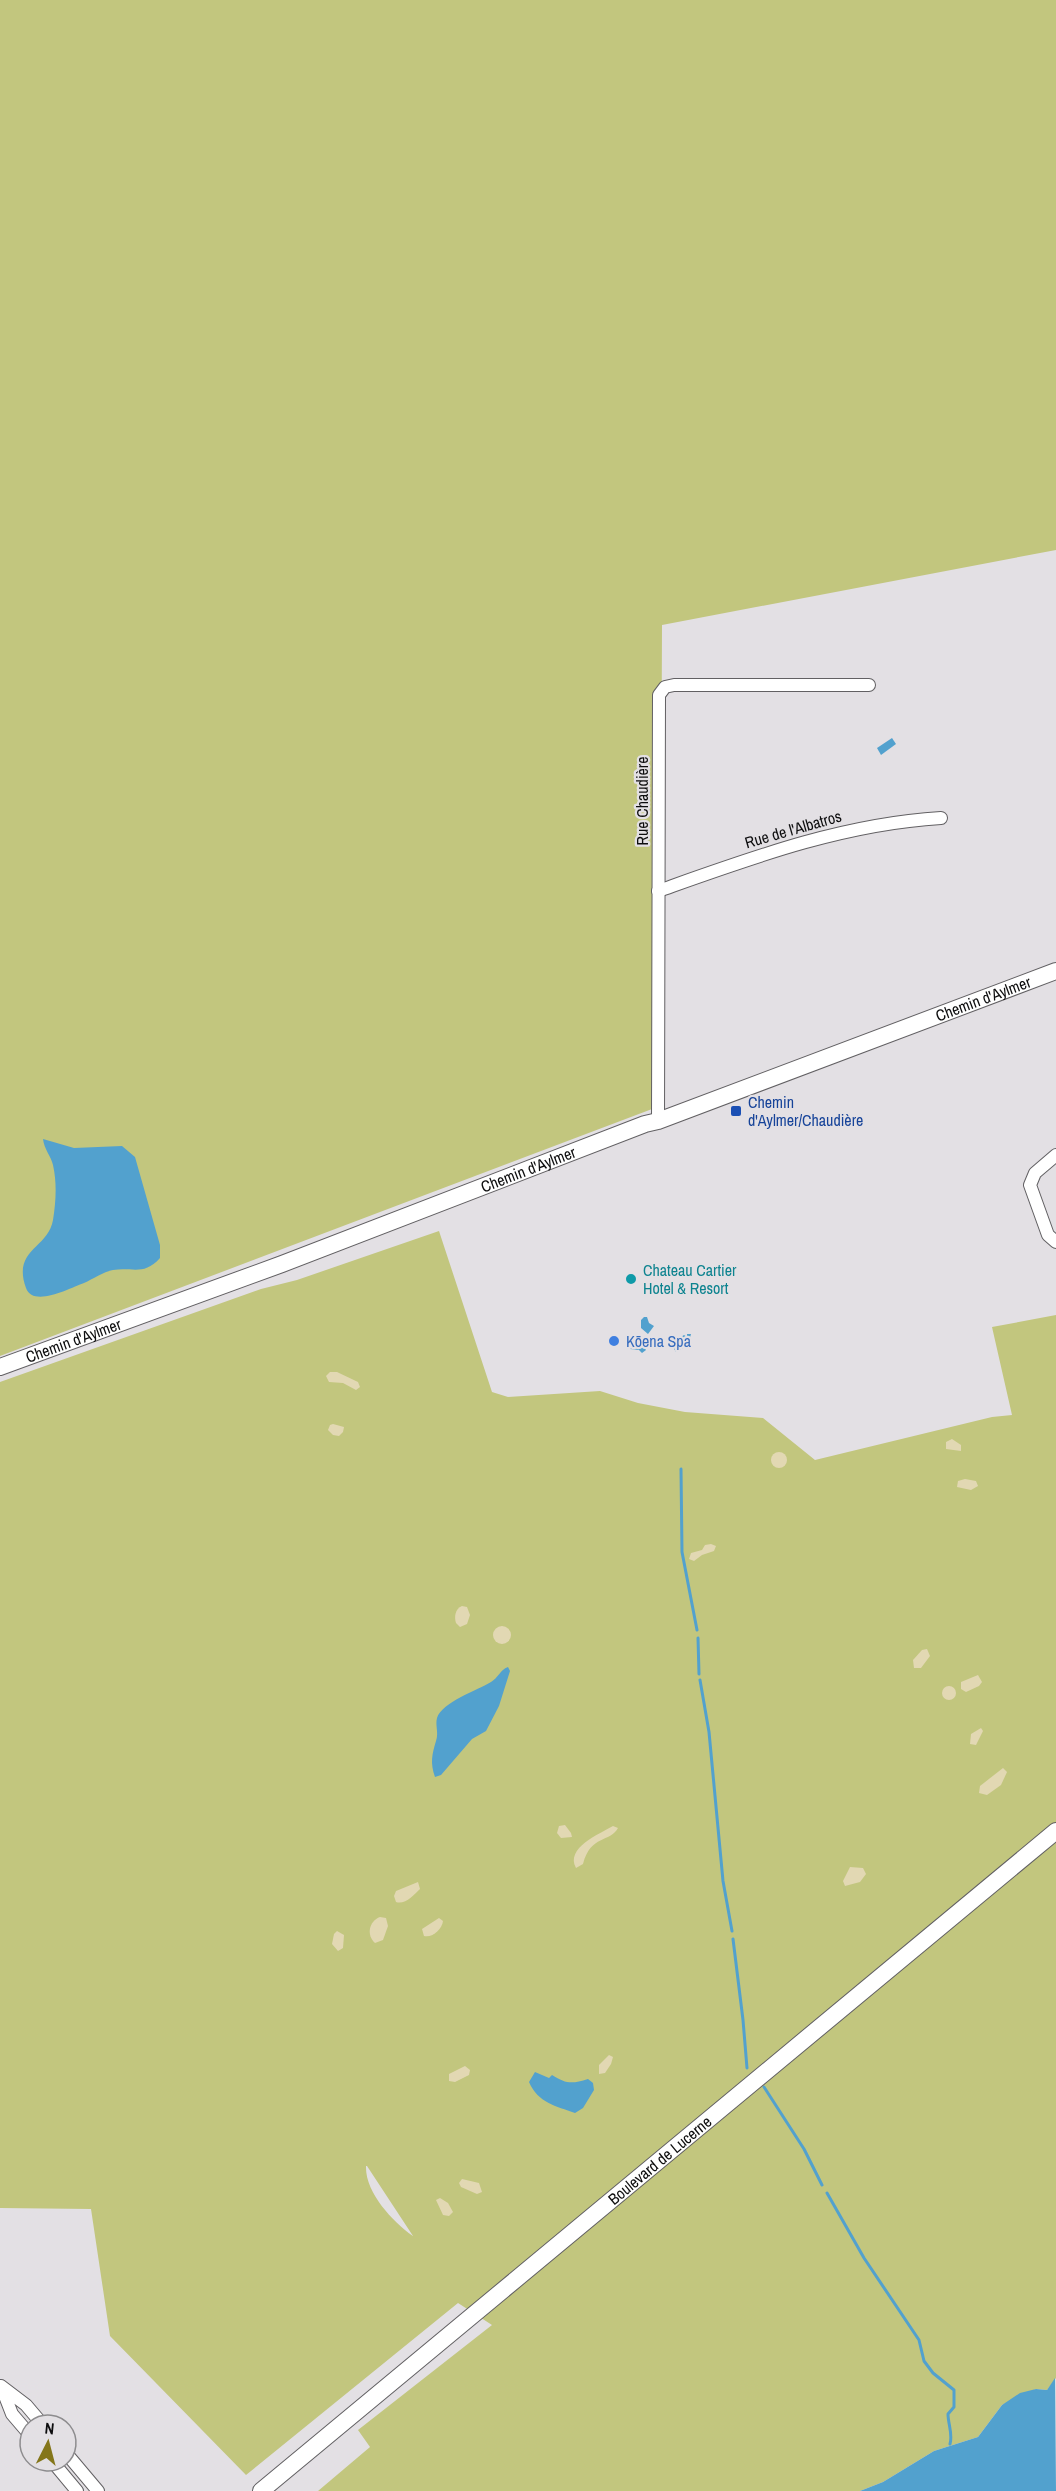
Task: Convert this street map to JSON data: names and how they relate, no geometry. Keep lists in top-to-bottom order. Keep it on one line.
{"streets":{"main road":["Chemin d'Aylmer","Boulevard de Lucerne"],"street":["Rue Chaudière","Rue de l'Albatros"]},"crossings":[["Rue Chaudière","Rue de l'Albatros"],["Rue Chaudière","Chemin d'Aylmer"]],"places":{"transit":["Chemin d'Aylmer/Chaudière"],"other":["Chateau Cartier Hotel & Resort","Kōena Spa"]},"north":"top"}
